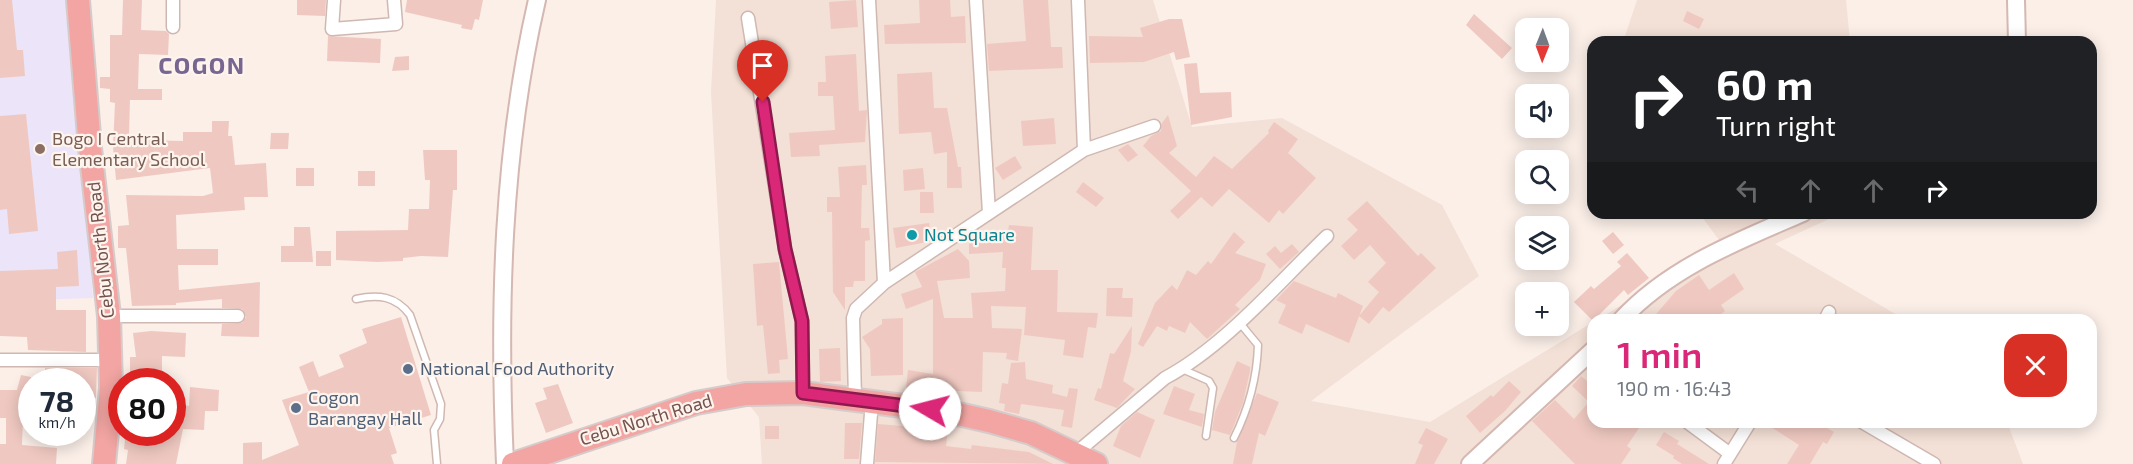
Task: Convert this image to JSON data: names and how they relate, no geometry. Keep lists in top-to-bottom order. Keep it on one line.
{"streets":{"highway":["Cebu North Road"]},"districts":["COGON"],"places":["Bogo I Central Elementary School","Not Square","National Food Authority","Cogon Barangay Hall"],"north":"bottom","page":{"map_buttons":"+","turn":["60 m","Turn right"],"heading":["1 min","190 m · 16:43"],"speed":"78 km/h","limit":"80"}}
